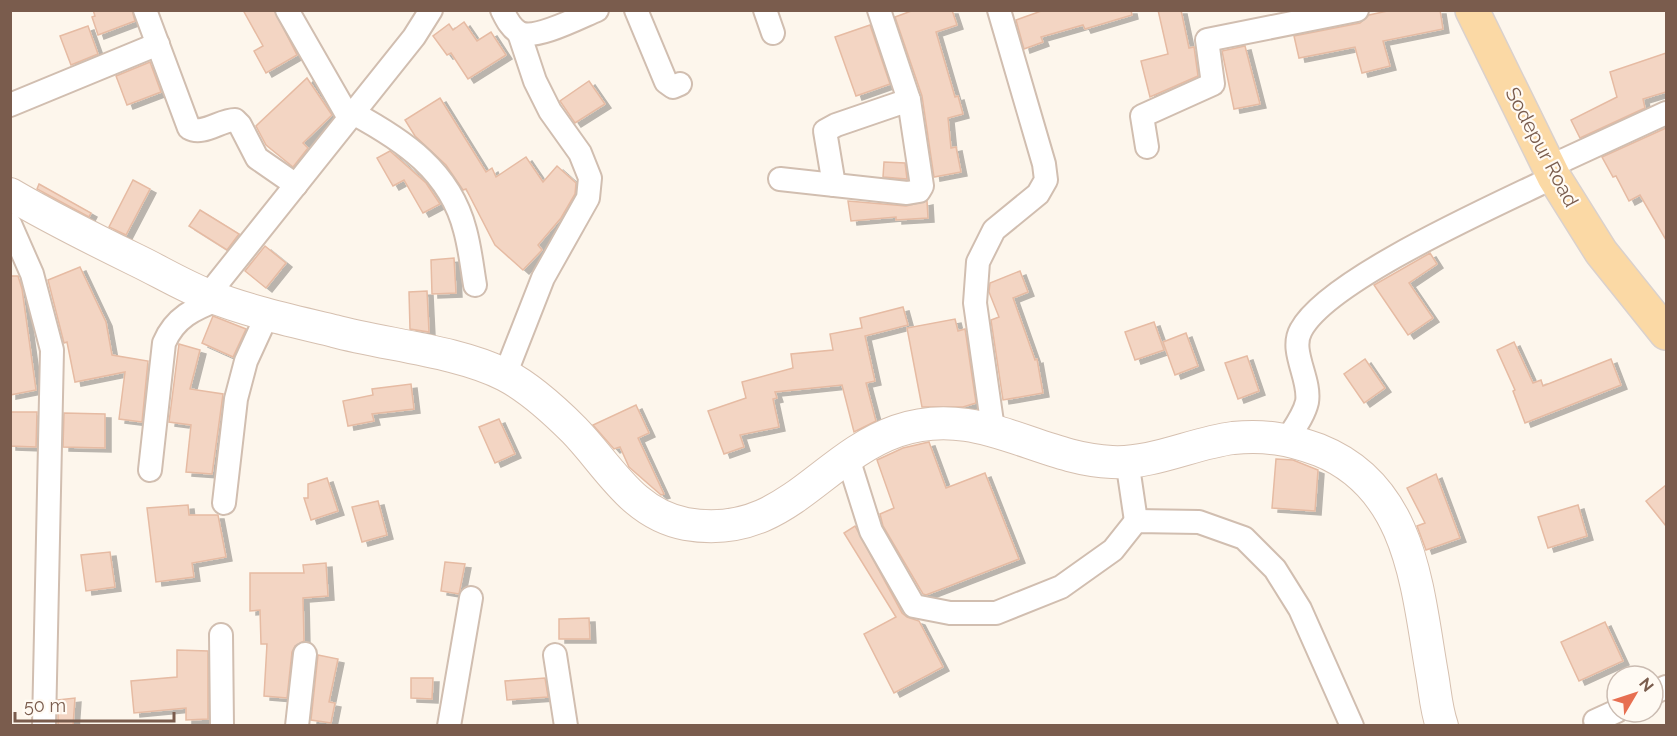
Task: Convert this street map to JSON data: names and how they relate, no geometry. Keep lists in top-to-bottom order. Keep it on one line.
{"streets":{"main road":["Sodepur Road"]},"scale_bar":"50 m","north":"top right"}
